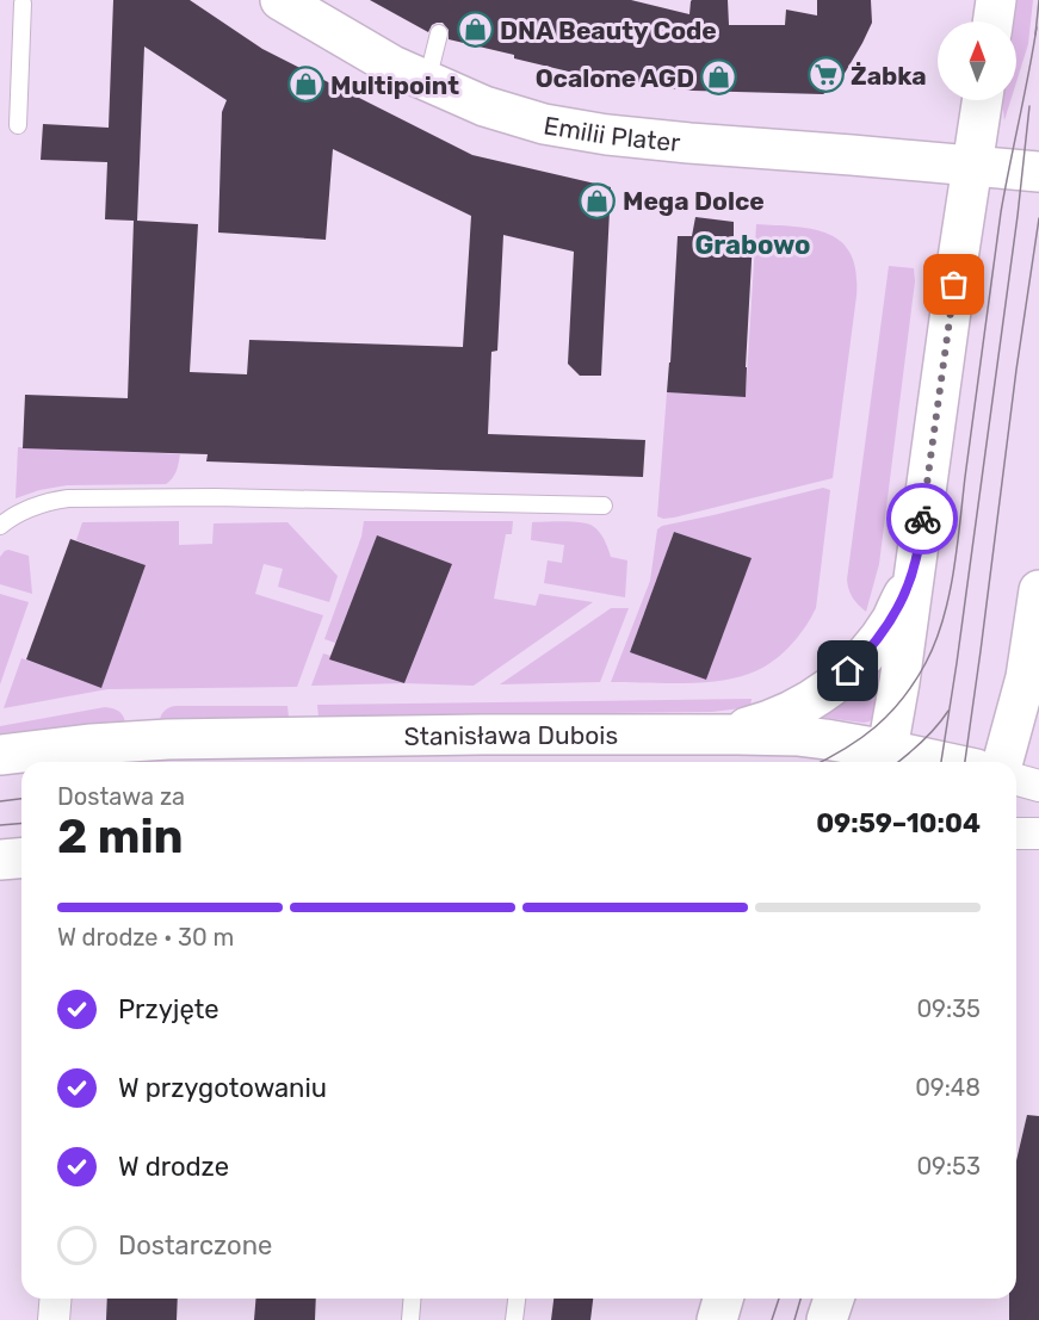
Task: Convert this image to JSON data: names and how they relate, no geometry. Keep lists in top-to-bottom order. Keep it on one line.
{"streets":{"street":["Emilii Plater","Stanisława Dubois"]},"districts":["Grabowo"],"places":{"shop":["DNA Beauty Code","Ocalone AGD","Multipoint","Mega Dolce"],"supermarket":["Żabka"]},"north":"top","page":{"heading":["2 min","Dostawa za","09:59–10:04"],"bar":"W drodze · 30 m","list":[["Przyjęte","09:35"],["W przygotowaniu","09:48"],["W drodze","09:53"],"Dostarczone"]}}
